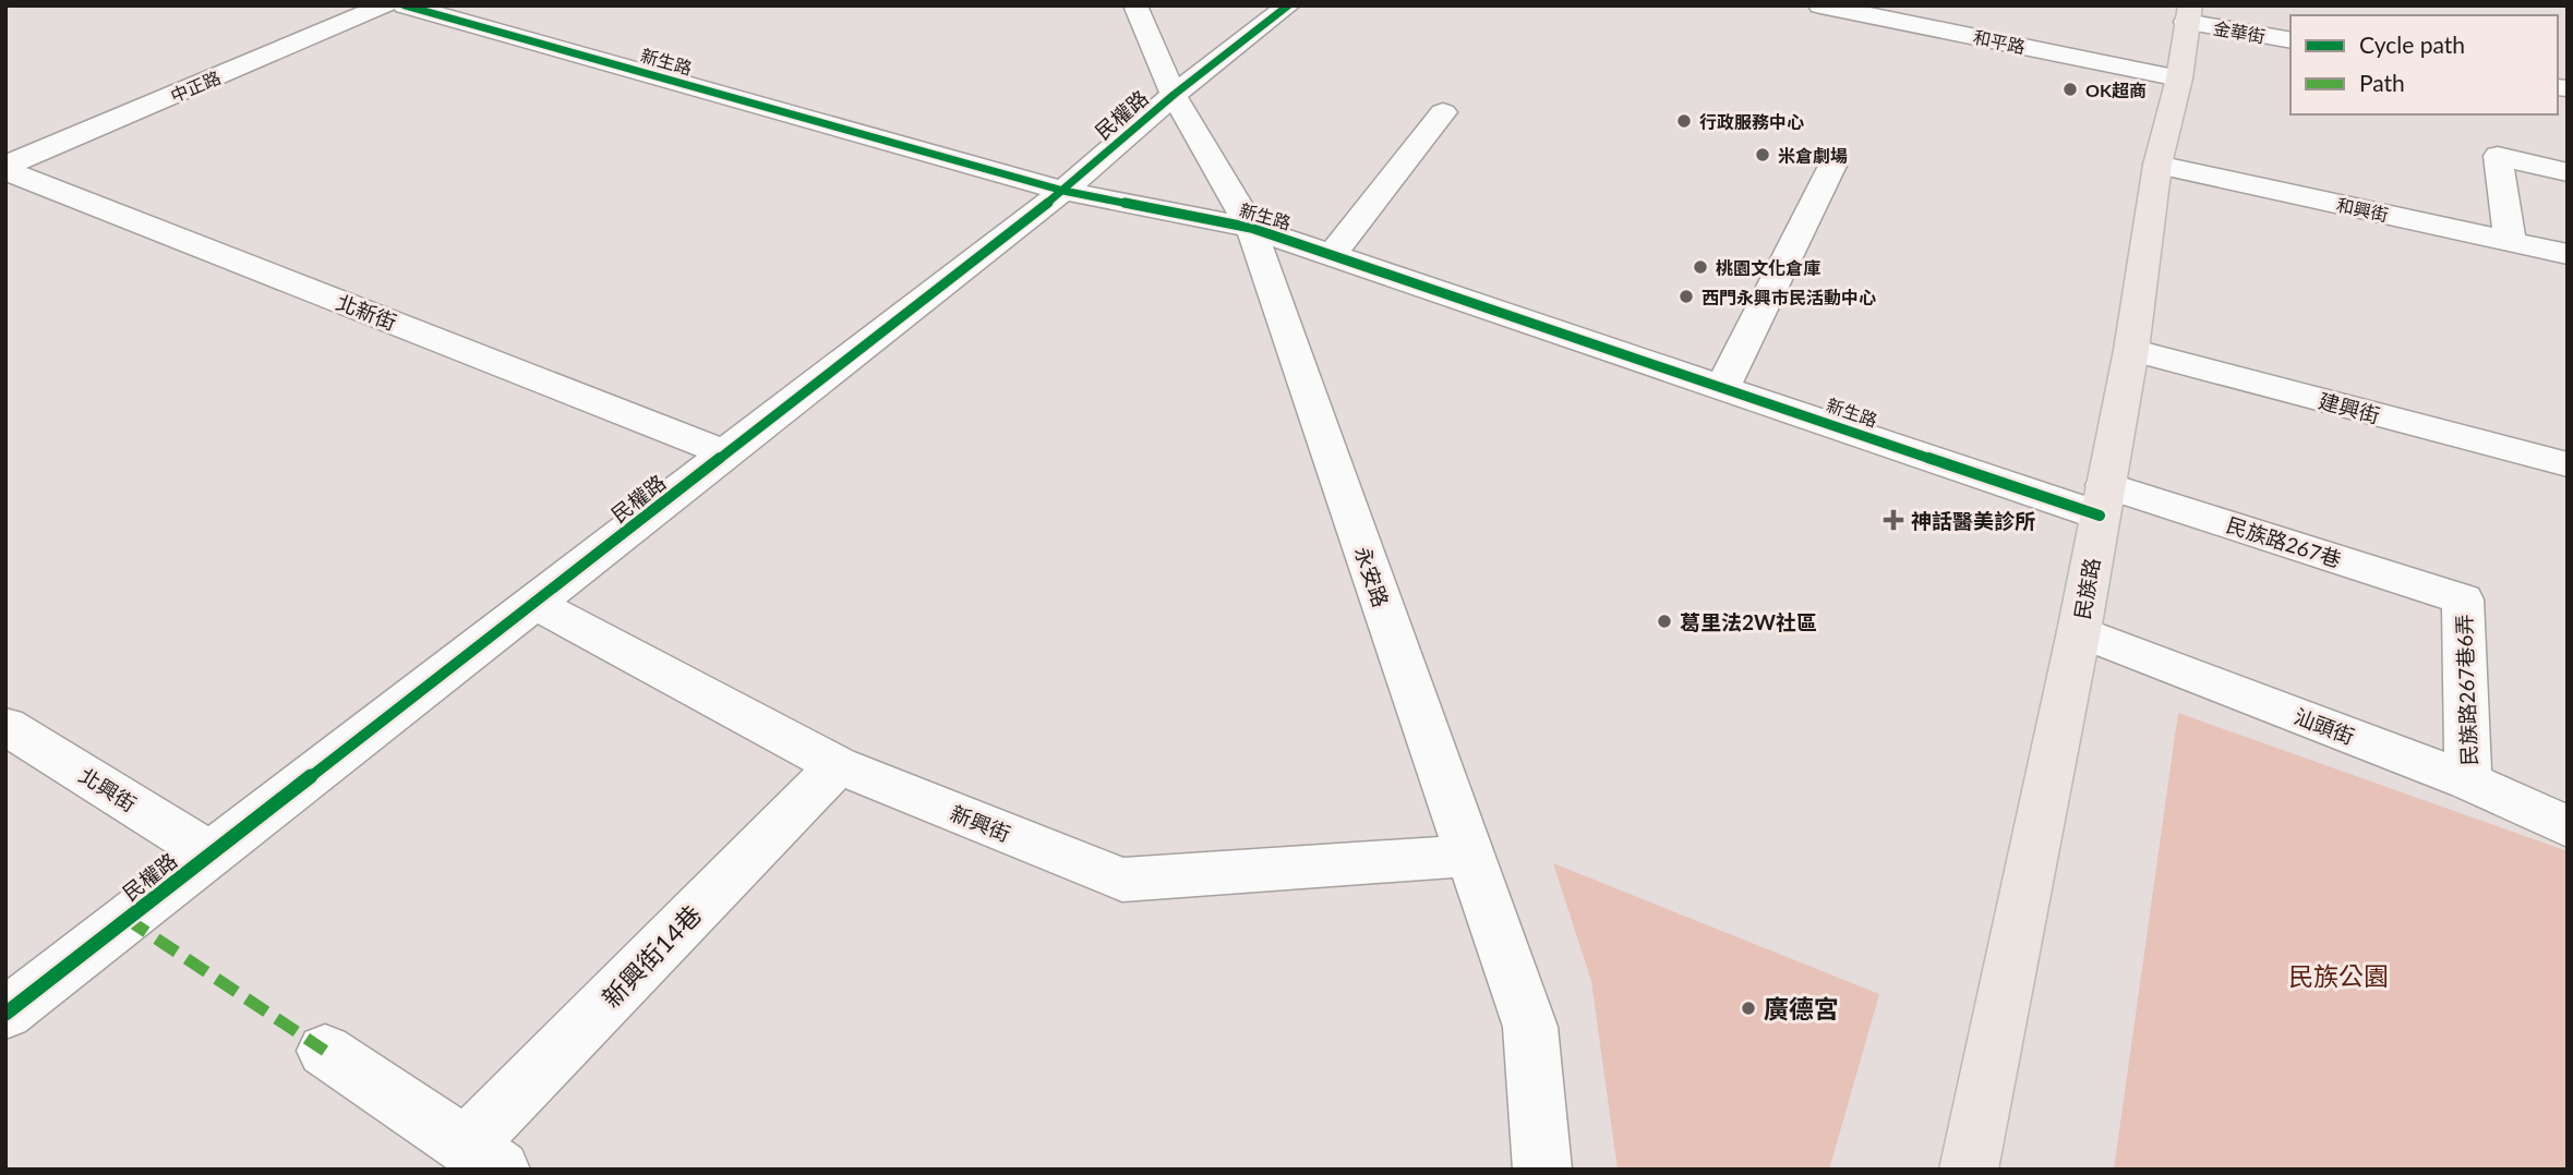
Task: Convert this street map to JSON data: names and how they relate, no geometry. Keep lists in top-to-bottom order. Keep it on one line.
{"streets":{"main road":["民族路"],"street":["金華街","和平路","新生路","中正路","民權路","和興街","北新街","建興街","民族路267巷","永安路","民族路267巷6弄","汕頭街","北興街","新興街","新興街14巷"]},"crossings":[["金華街","民族路"],["和平路","民族路"],["新生路","民權路"],["新生路","民族路267巷"],["新生路","永安路"],["新生路","民族路"],["中正路","北新街"],["民權路","北新街"],["民權路","永安路"],["民權路","北興街"],["民權路","新興街"],["和興街","民族路"],["建興街","民族路"],["民族路267巷","民族路"],["民族路267巷","民族路267巷6弄"],["永安路","新興街"],["民族路","汕頭街"],["民族路267巷6弄","汕頭街"],["新興街","新興街14巷"]],"parks":["民族公園"],"places":{"other":["OK超商","行政服務中心","米倉劇場","桃園文化倉庫","西門永興市民活動中心","葛里法2W社區","廣德宮"],"health":["神話醫美診所"]},"legend":["Cycle path","Path"]}
